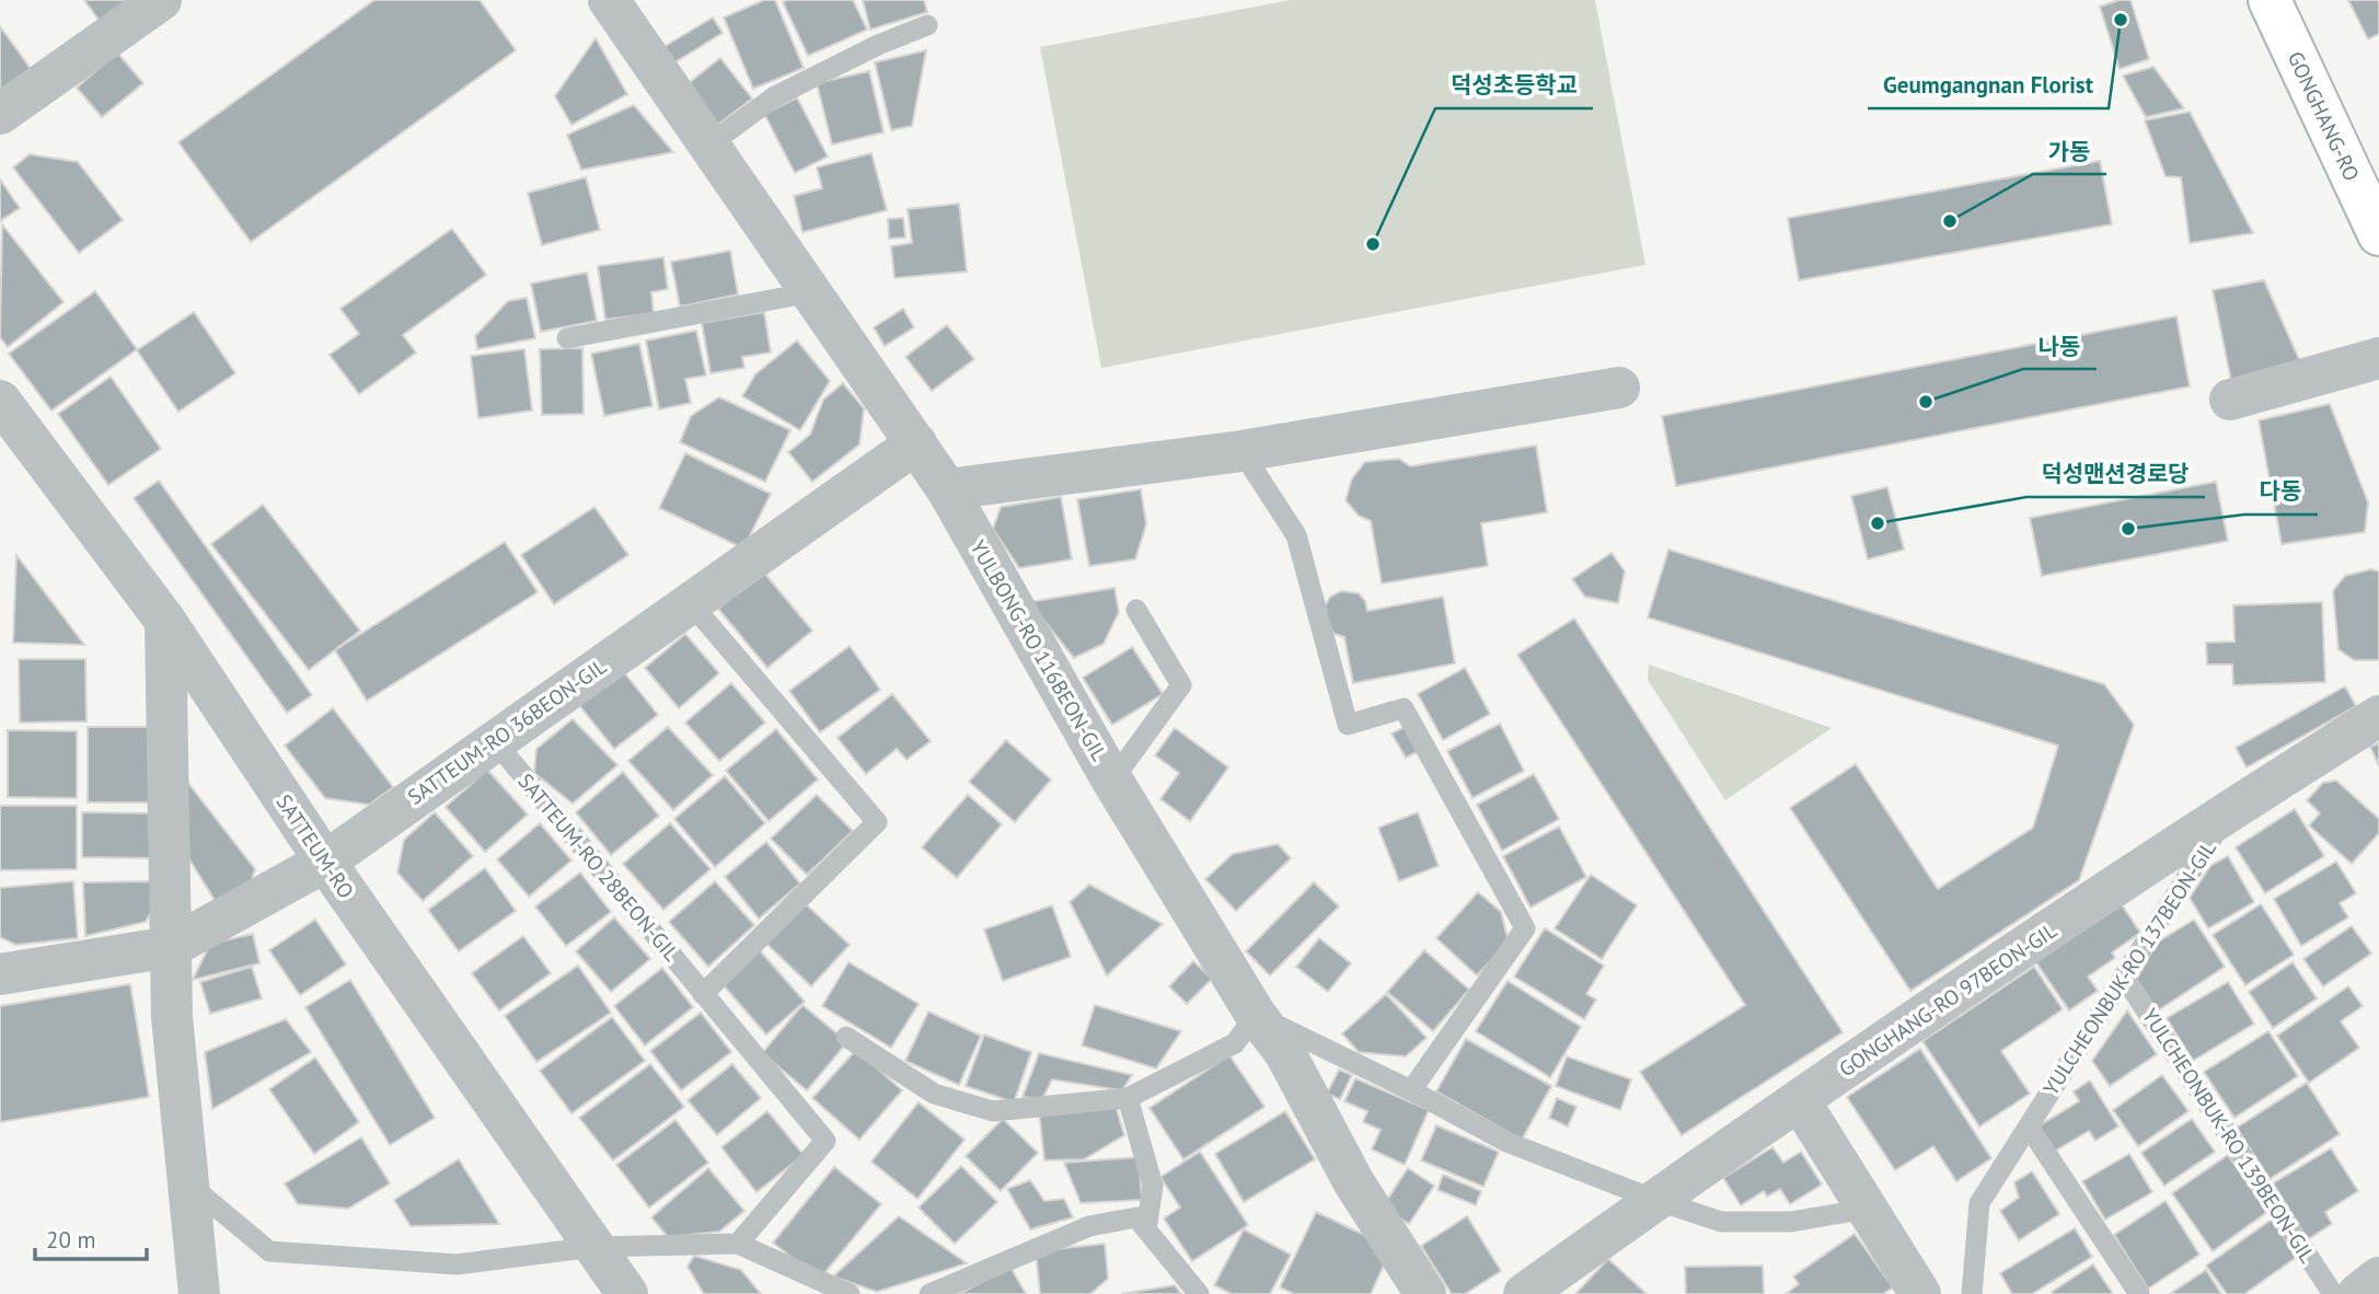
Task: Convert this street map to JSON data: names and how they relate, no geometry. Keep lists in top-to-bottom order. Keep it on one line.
{"streets":{"main road":["GONGHANG-RO"],"street":["YULBONG-RO 116BEON-GIL","SATTEUM-RO 36BEON-GIL","SATTEUM-RO","GONGHANG-RO 97BEON-GIL"],"lane":["SATTEUM-RO 28BEON-GIL","YULCHEONBUK-RO 137BEON-GIL","YULCHEONBUK-RO 139BEON-GIL"]},"crossings":[["YULBONG-RO 116BEON-GIL","SATTEUM-RO 36BEON-GIL"],["SATTEUM-RO 36BEON-GIL","SATTEUM-RO"],["SATTEUM-RO 36BEON-GIL","SATTEUM-RO 28BEON-GIL"],["YULCHEONBUK-RO 137BEON-GIL","GONGHANG-RO 97BEON-GIL"],["YULCHEONBUK-RO 137BEON-GIL","YULCHEONBUK-RO 139BEON-GIL"]],"places":["Geumgangnan Florist","가동","덕성초등학교","나동","덕성맨션경로당","다동"],"scale_bar":"20 m"}
